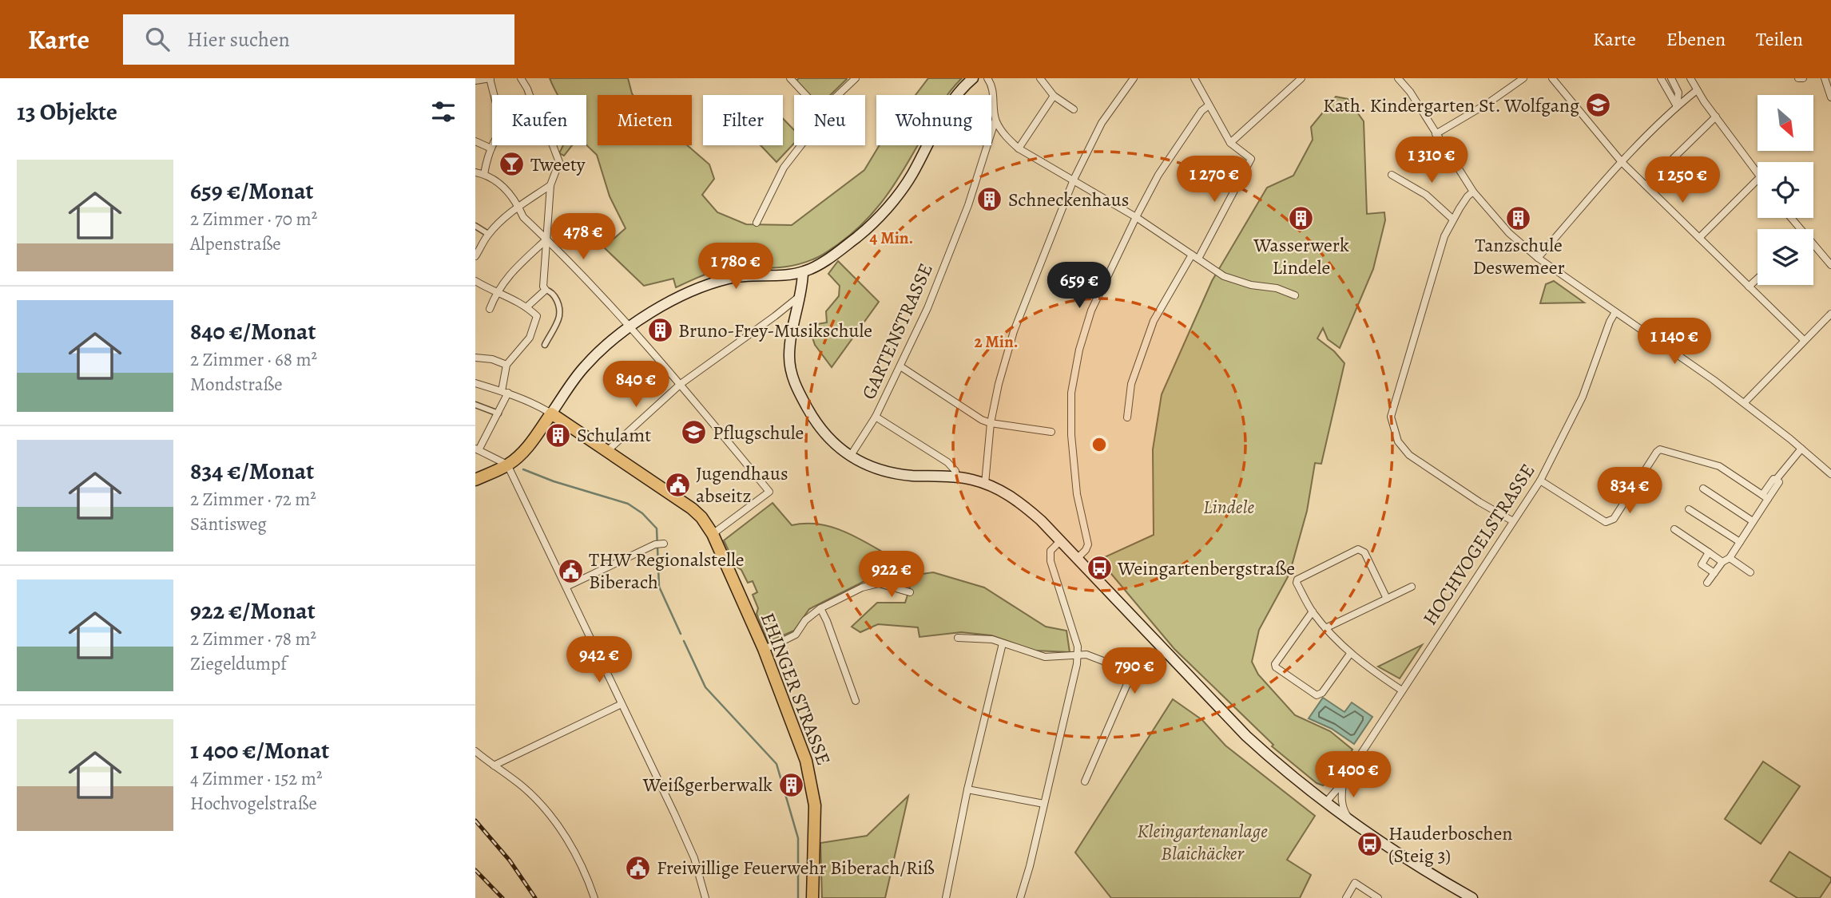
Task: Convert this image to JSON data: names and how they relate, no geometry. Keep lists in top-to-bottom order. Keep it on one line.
{"streets":{"main road":["EHINGER STRASSE"],"street":["GARTENSTRASSE","HOCHVOGELSTRASSE"]},"parks":["Lindele","Kleingartenanlage Blaichäcker"],"places":{"school or university":["Kath. Kindergarten St. Wolfgang","Pflugschule"],"bar":["Tweety"],"building":["Schneckenhaus","Wasserwerk Lindele","Tanzschule Deswemeer","Bruno-Frey-Musikschule","Schulamt","Weißgerberwalk"],"public building":["Jugendhaus abseitz","THW Regionalstelle Biberach","Freiwillige Feuerwehr Biberach/Riß"],"bus stop":["Weingartenbergstraße","Hauderboschen (Steig 3)"]},"north":"bottom right","page":{"header":"Karte","search":"Hier suchen","nav":["Karte","Ebenen","Teilen"],"heading":"13 Objekte","chip":["Kaufen","Mieten","Filter","Neu","Wohnung"],"price":["1 310 €","1 270 €","1 250 €","478 €","1 780 €","659 €","1 140 €","840 €","834 €","922 €","942 €","790 €","1 400 €"],"list":[{"name":"659 €/Monat","note":"2 Zimmer · 70 m² · Alpenstraße"},{"name":"840 €/Monat","note":"2 Zimmer · 68 m² · Mondstraße"},{"name":"834 €/Monat","note":"2 Zimmer · 72 m² · Säntisweg"},{"name":"922 €/Monat","note":"2 Zimmer · 78 m² · Ziegeldumpf"},{"name":"1 400 €/Monat","note":"4 Zimmer · 152 m² · Hochvogelstraße"}]},"rings":["4 Min.","2 Min."]}
